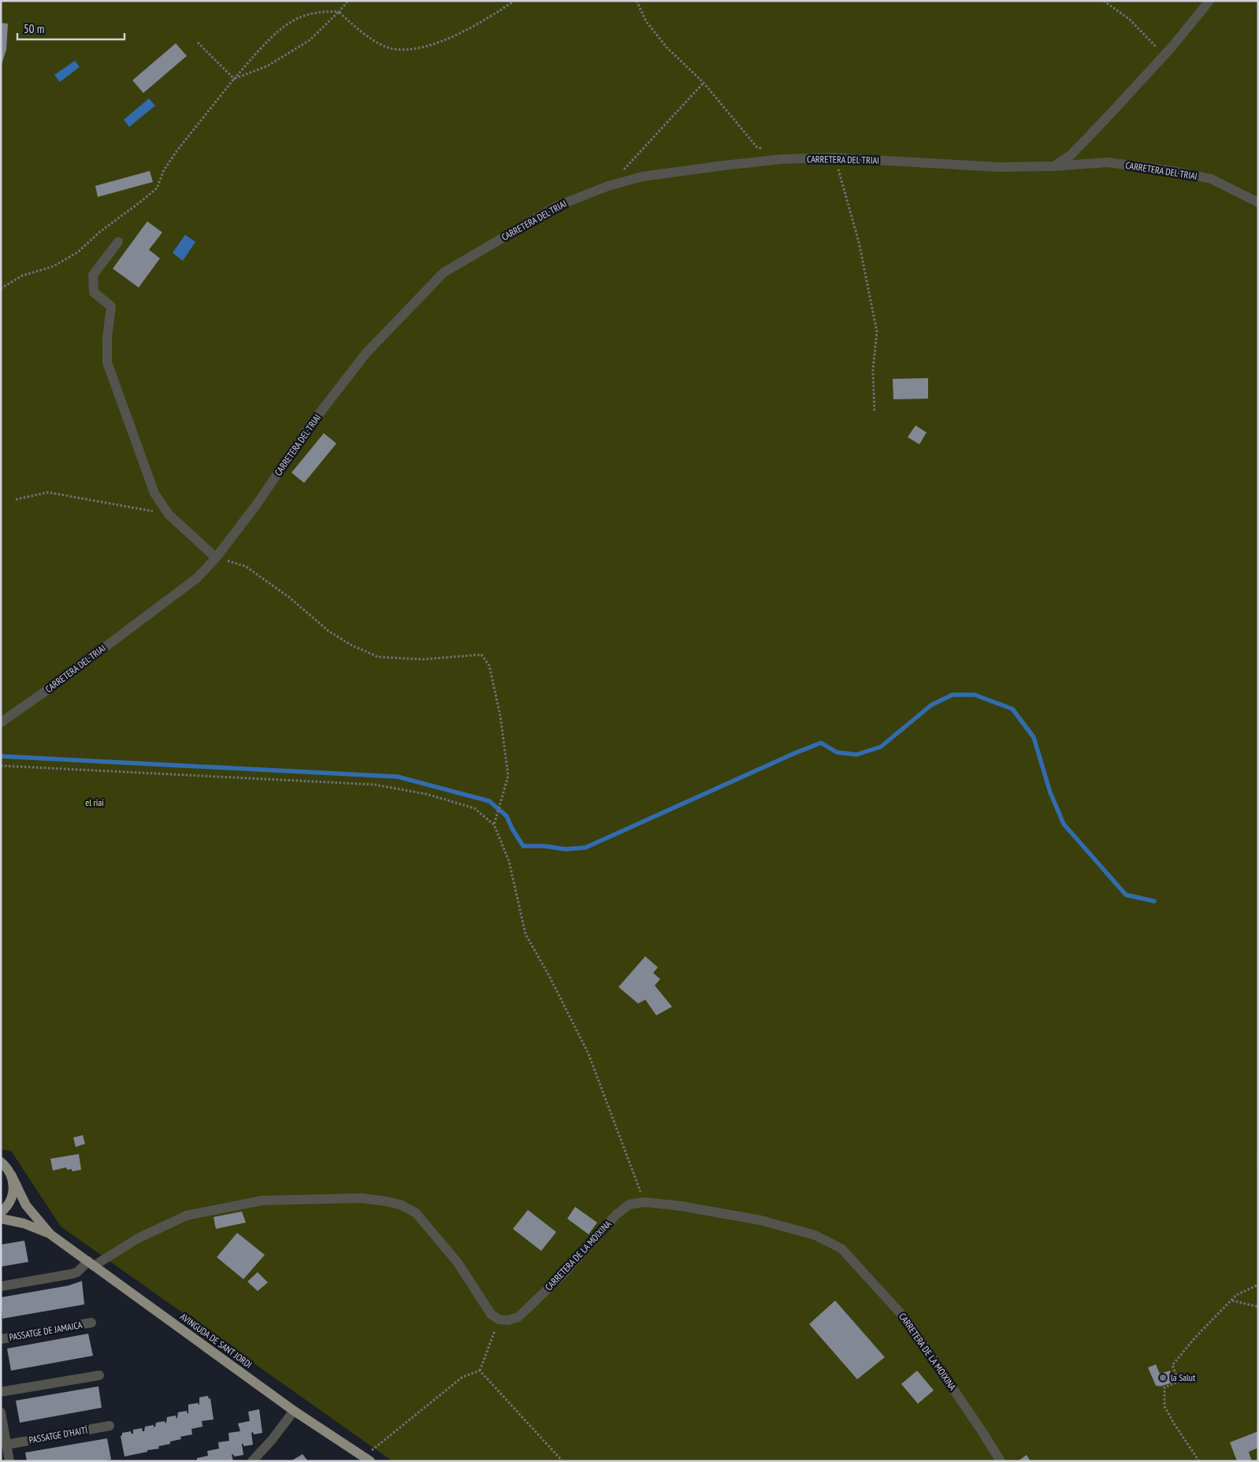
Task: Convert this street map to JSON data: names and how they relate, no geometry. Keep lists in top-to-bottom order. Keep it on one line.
{"streets":{"main road":["AVINGUDA DE SANT JORDI"],"street":["CARRETERA DEL TRIAI","CARRETERA DE LA MOIXINA","PASSATGE DE JAMAICA","PASSATGE D'HAITÍ"]},"parks":["el riai"],"places":["la Salut"],"scale_bar":"50 m"}
